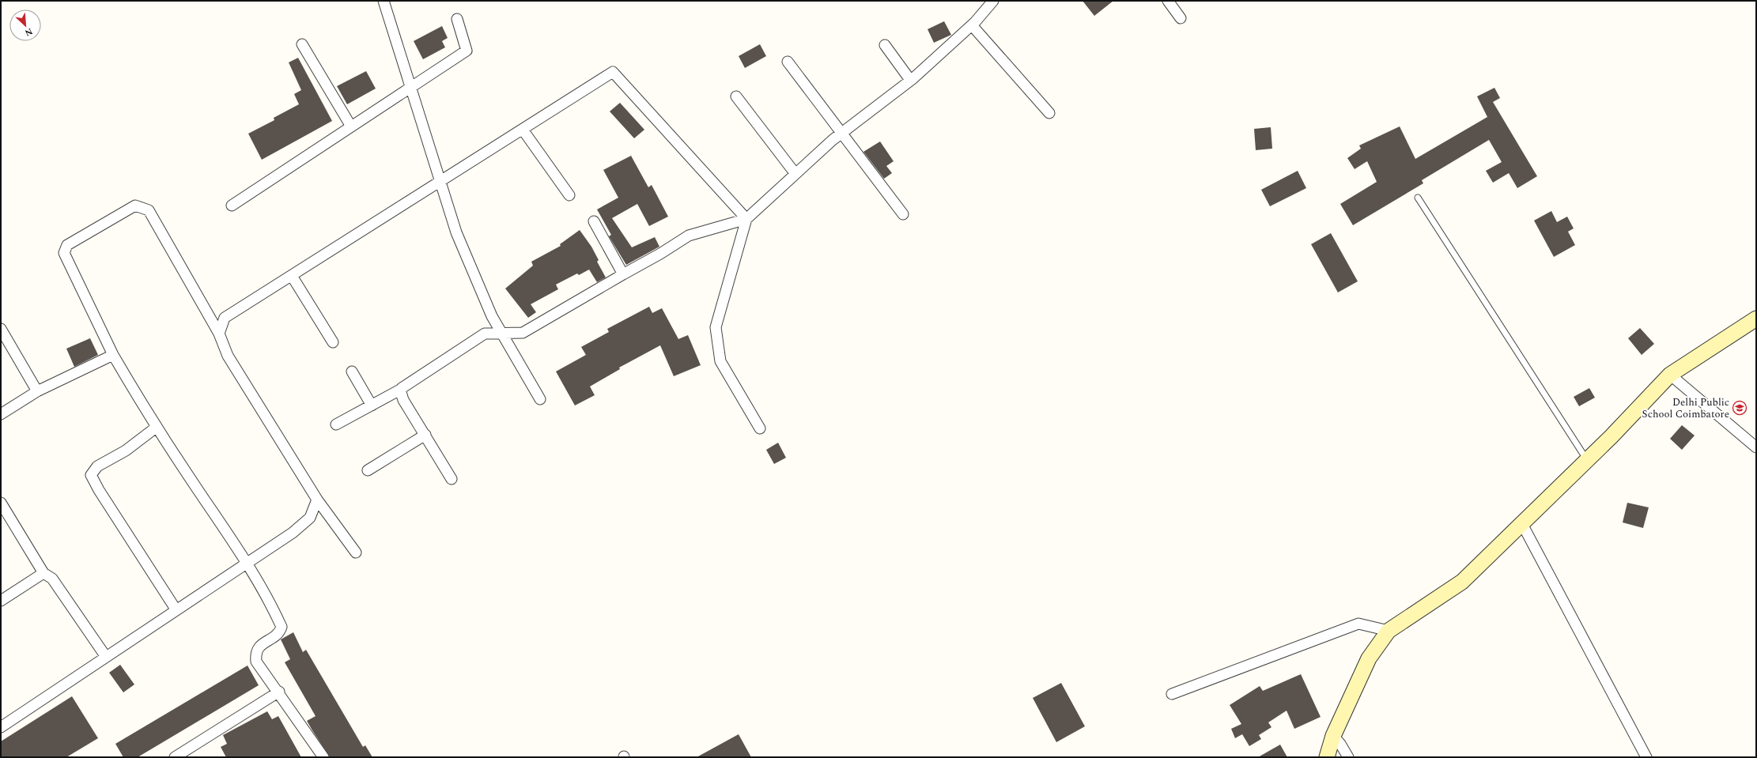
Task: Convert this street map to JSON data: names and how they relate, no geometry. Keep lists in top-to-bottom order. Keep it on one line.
{"places":{"school or university":["Delhi Public School Coimbatore"]},"north":"bottom right"}
